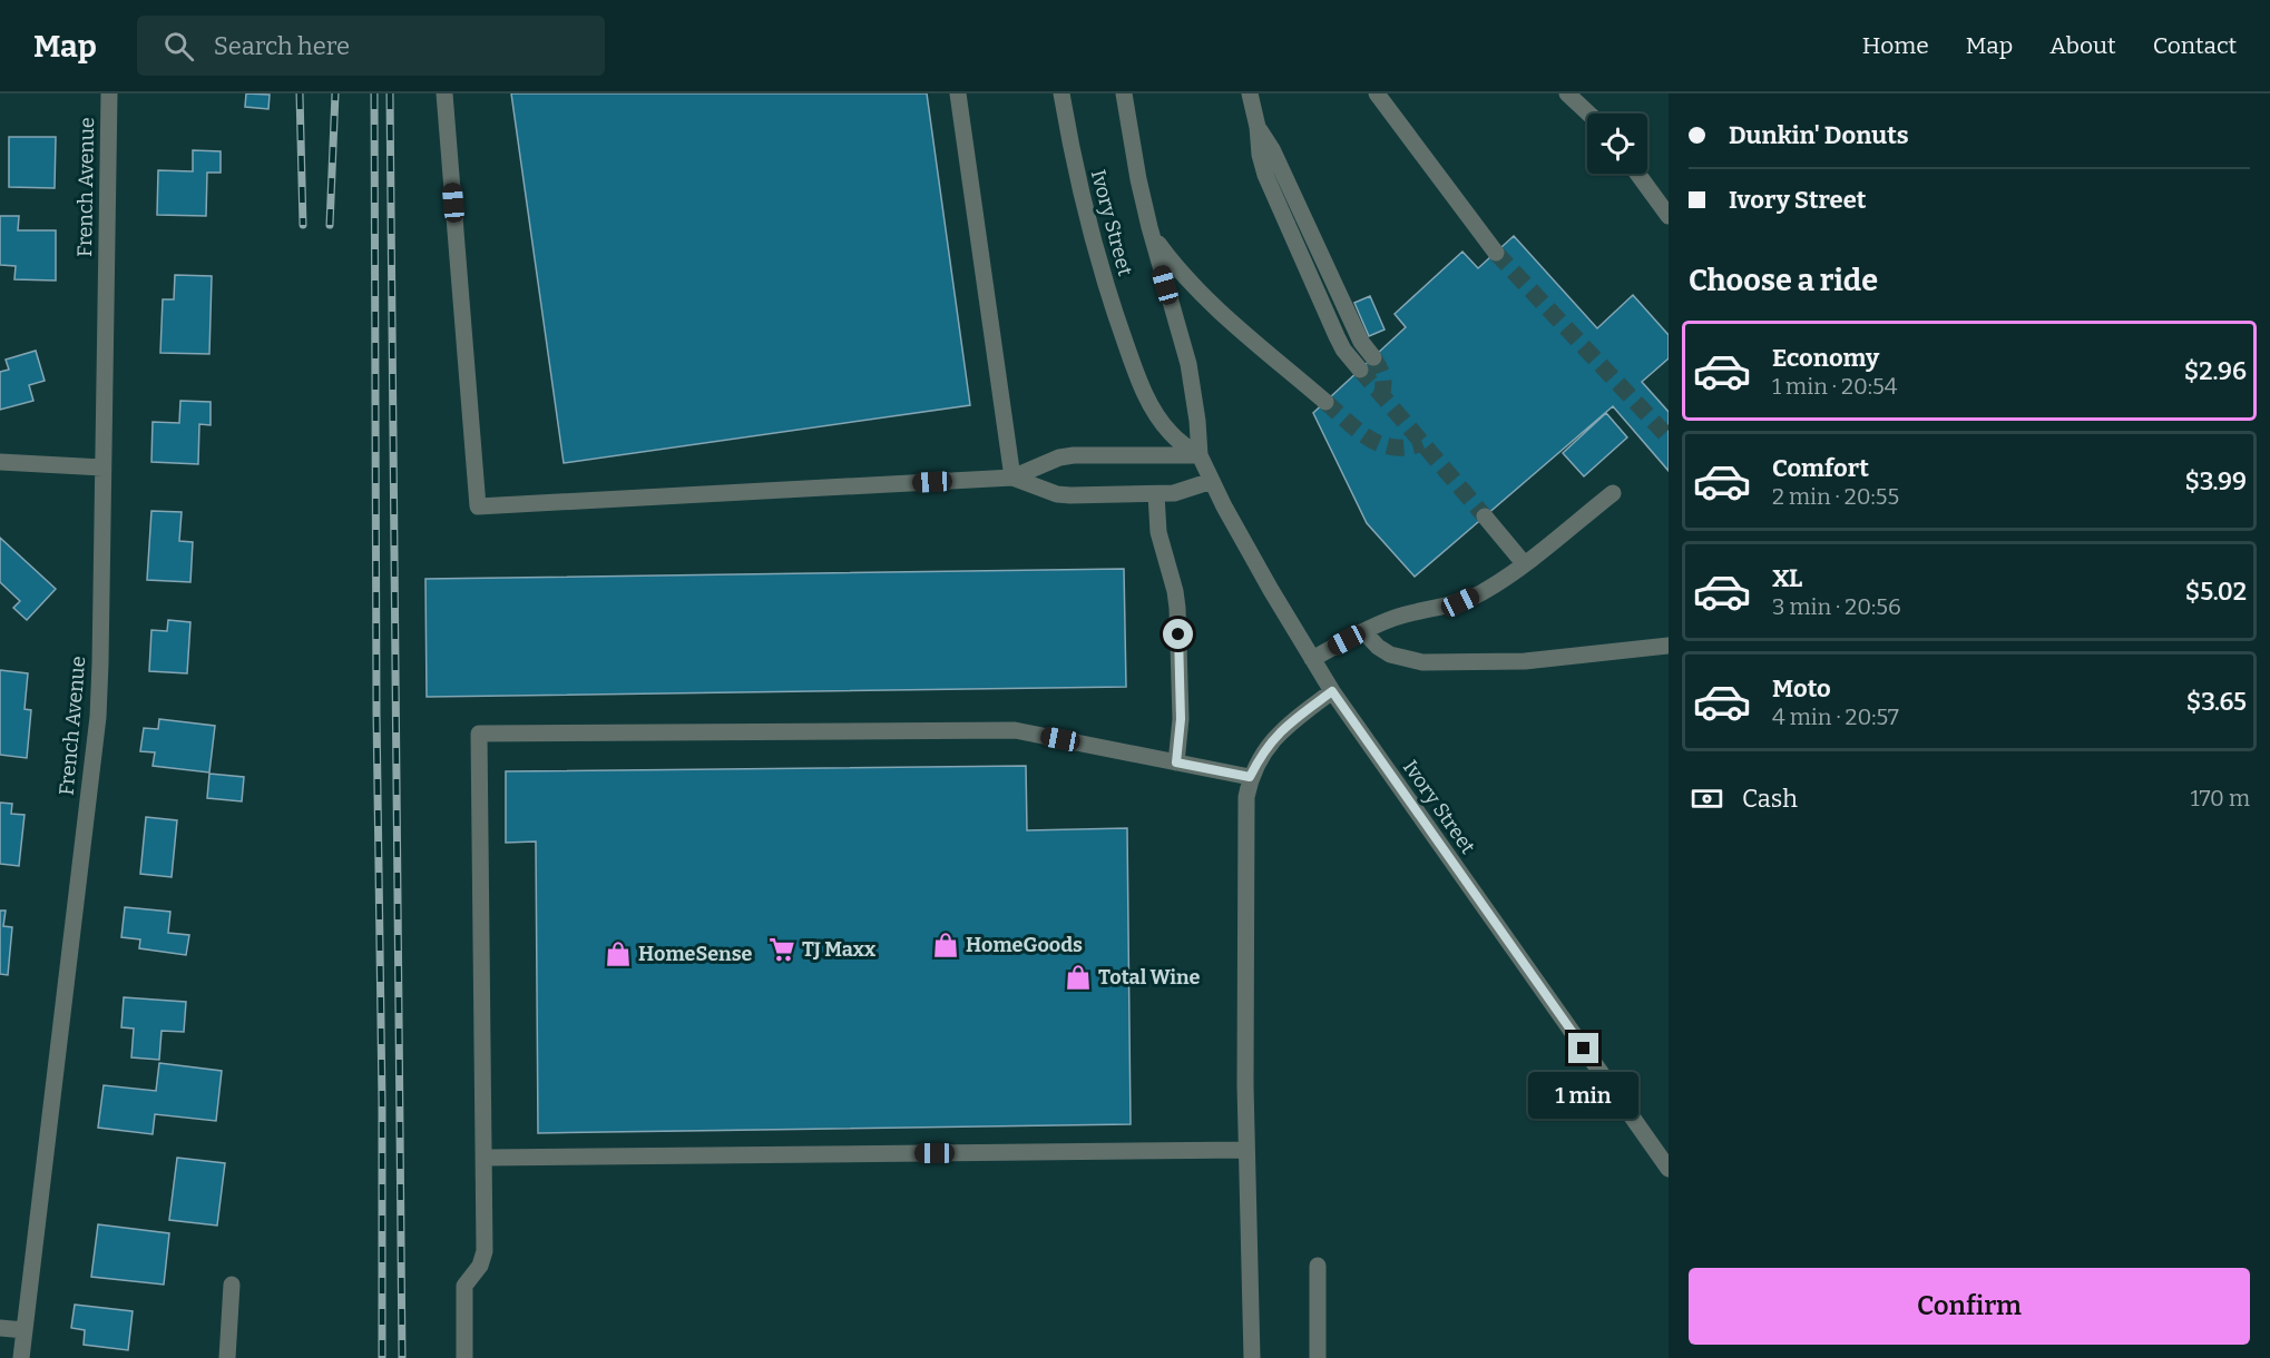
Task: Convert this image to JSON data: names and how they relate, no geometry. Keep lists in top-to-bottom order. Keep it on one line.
{"streets":{"street":["French Avenue","Ivory Street"]},"places":{"shop":["HomeGoods","HomeSense","Total Wine"],"supermarket":["TJ Maxx"]},"page":{"header":"Map","search":"Search here","nav":["Home","Map","About","Contact"],"banner":["Dunkin' Donuts","Ivory Street"],"heading":"Choose a ride","list":[{"name":"Economy","note":"1 min · 20:54","value":"$2.96"},{"name":"Comfort","note":"2 min · 20:55","value":"$3.99"},{"name":"XL","note":"3 min · 20:56","value":"$5.02"},{"name":"Moto","note":"4 min · 20:57","value":"$3.65"}],"pay":["Cash","170 m"],"bubble":"1 min","buttons":"Confirm"}}
